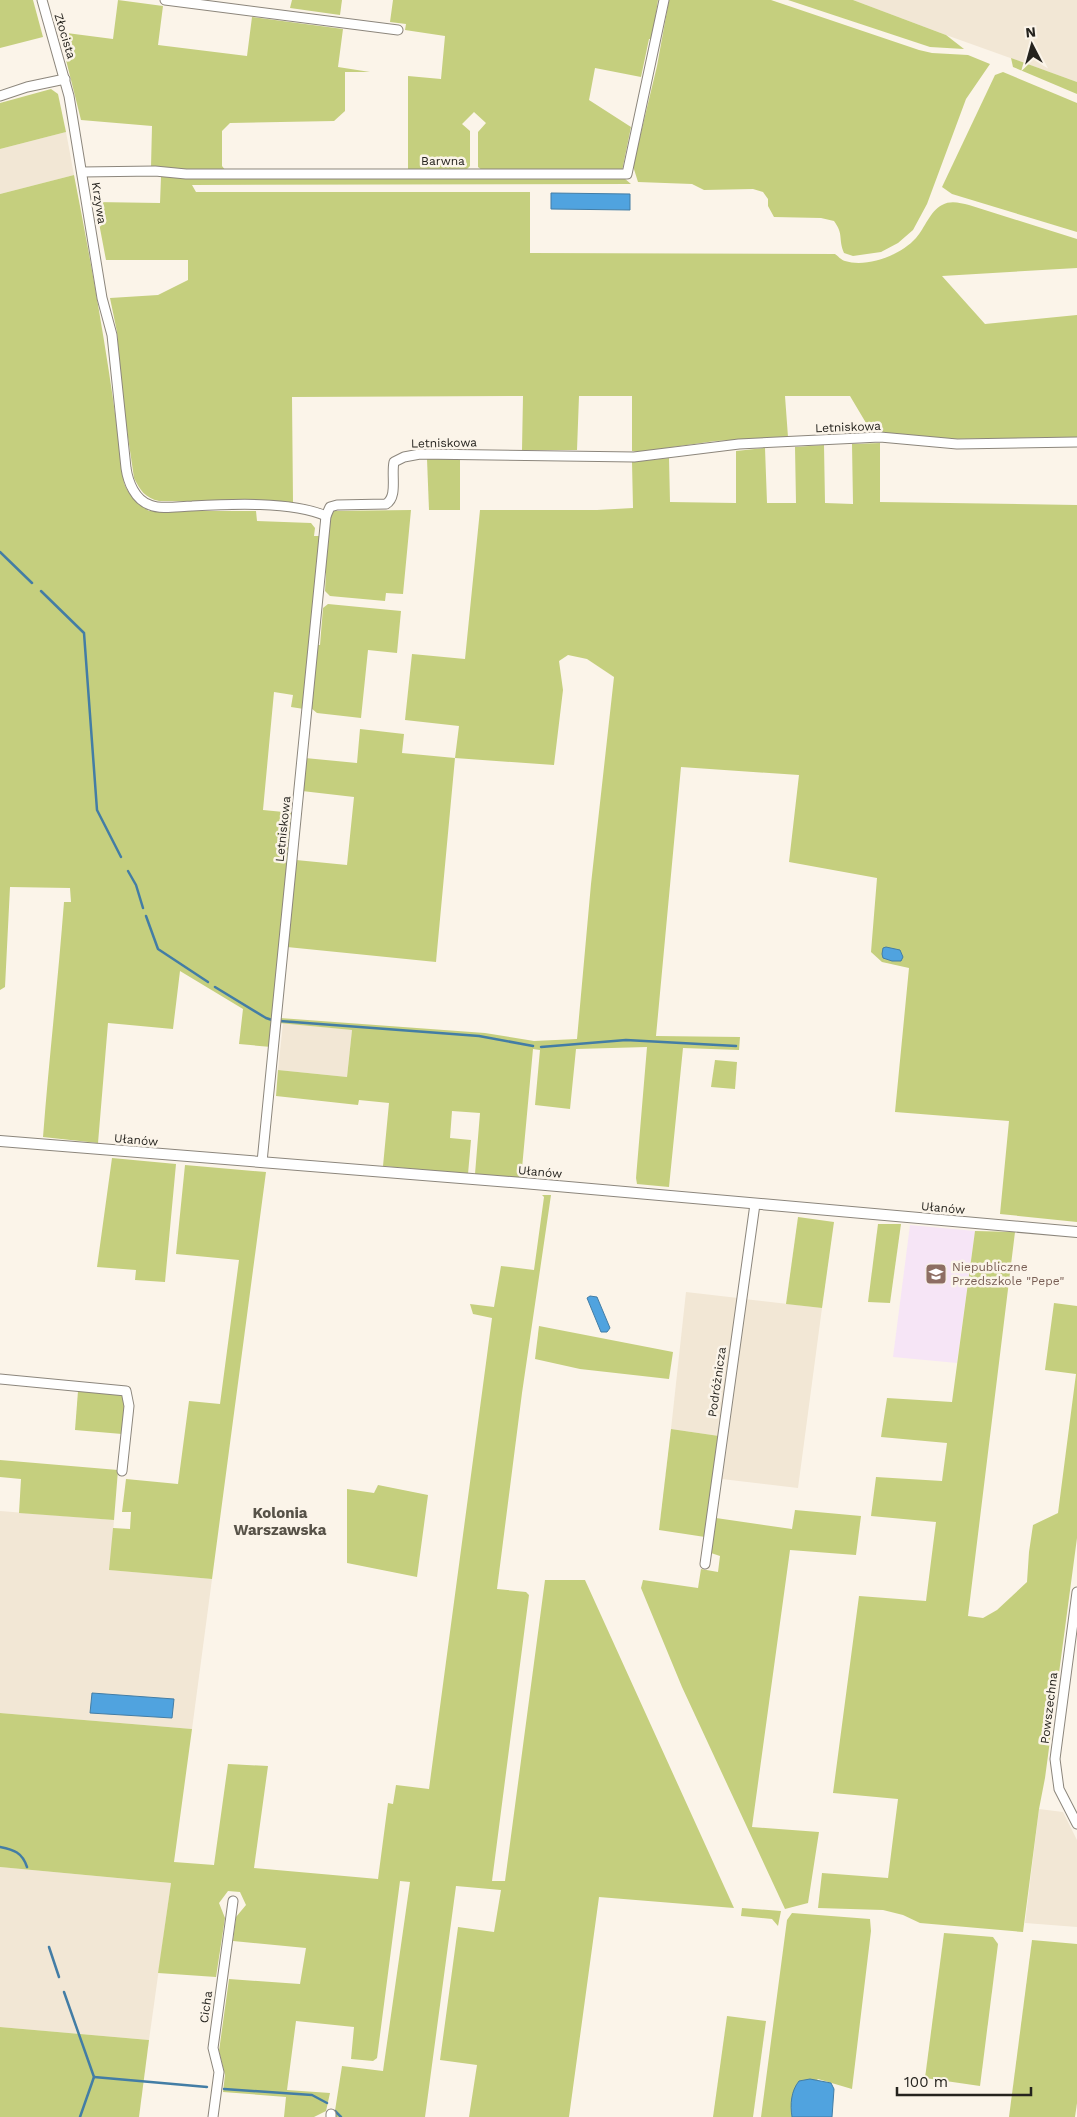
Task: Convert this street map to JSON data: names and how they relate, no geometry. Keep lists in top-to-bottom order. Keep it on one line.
{"streets":{"street":["Złocista","Barwna","Krzywa","Letniskowa","Ułanów","Podróżnicza","Powszechna","Cicha"]},"crossings":[["Złocista","Krzywa"],["Barwna","Krzywa"],["Krzywa","Letniskowa"],["Letniskowa","Ułanów"],["Ułanów","Podróżnicza"]],"districts":["Kolonia Warszawska"],"places":{"school or university":["Niepubliczne Przedszkole \"Pepe\""]},"scale_bar":"100 m","north":"top"}
